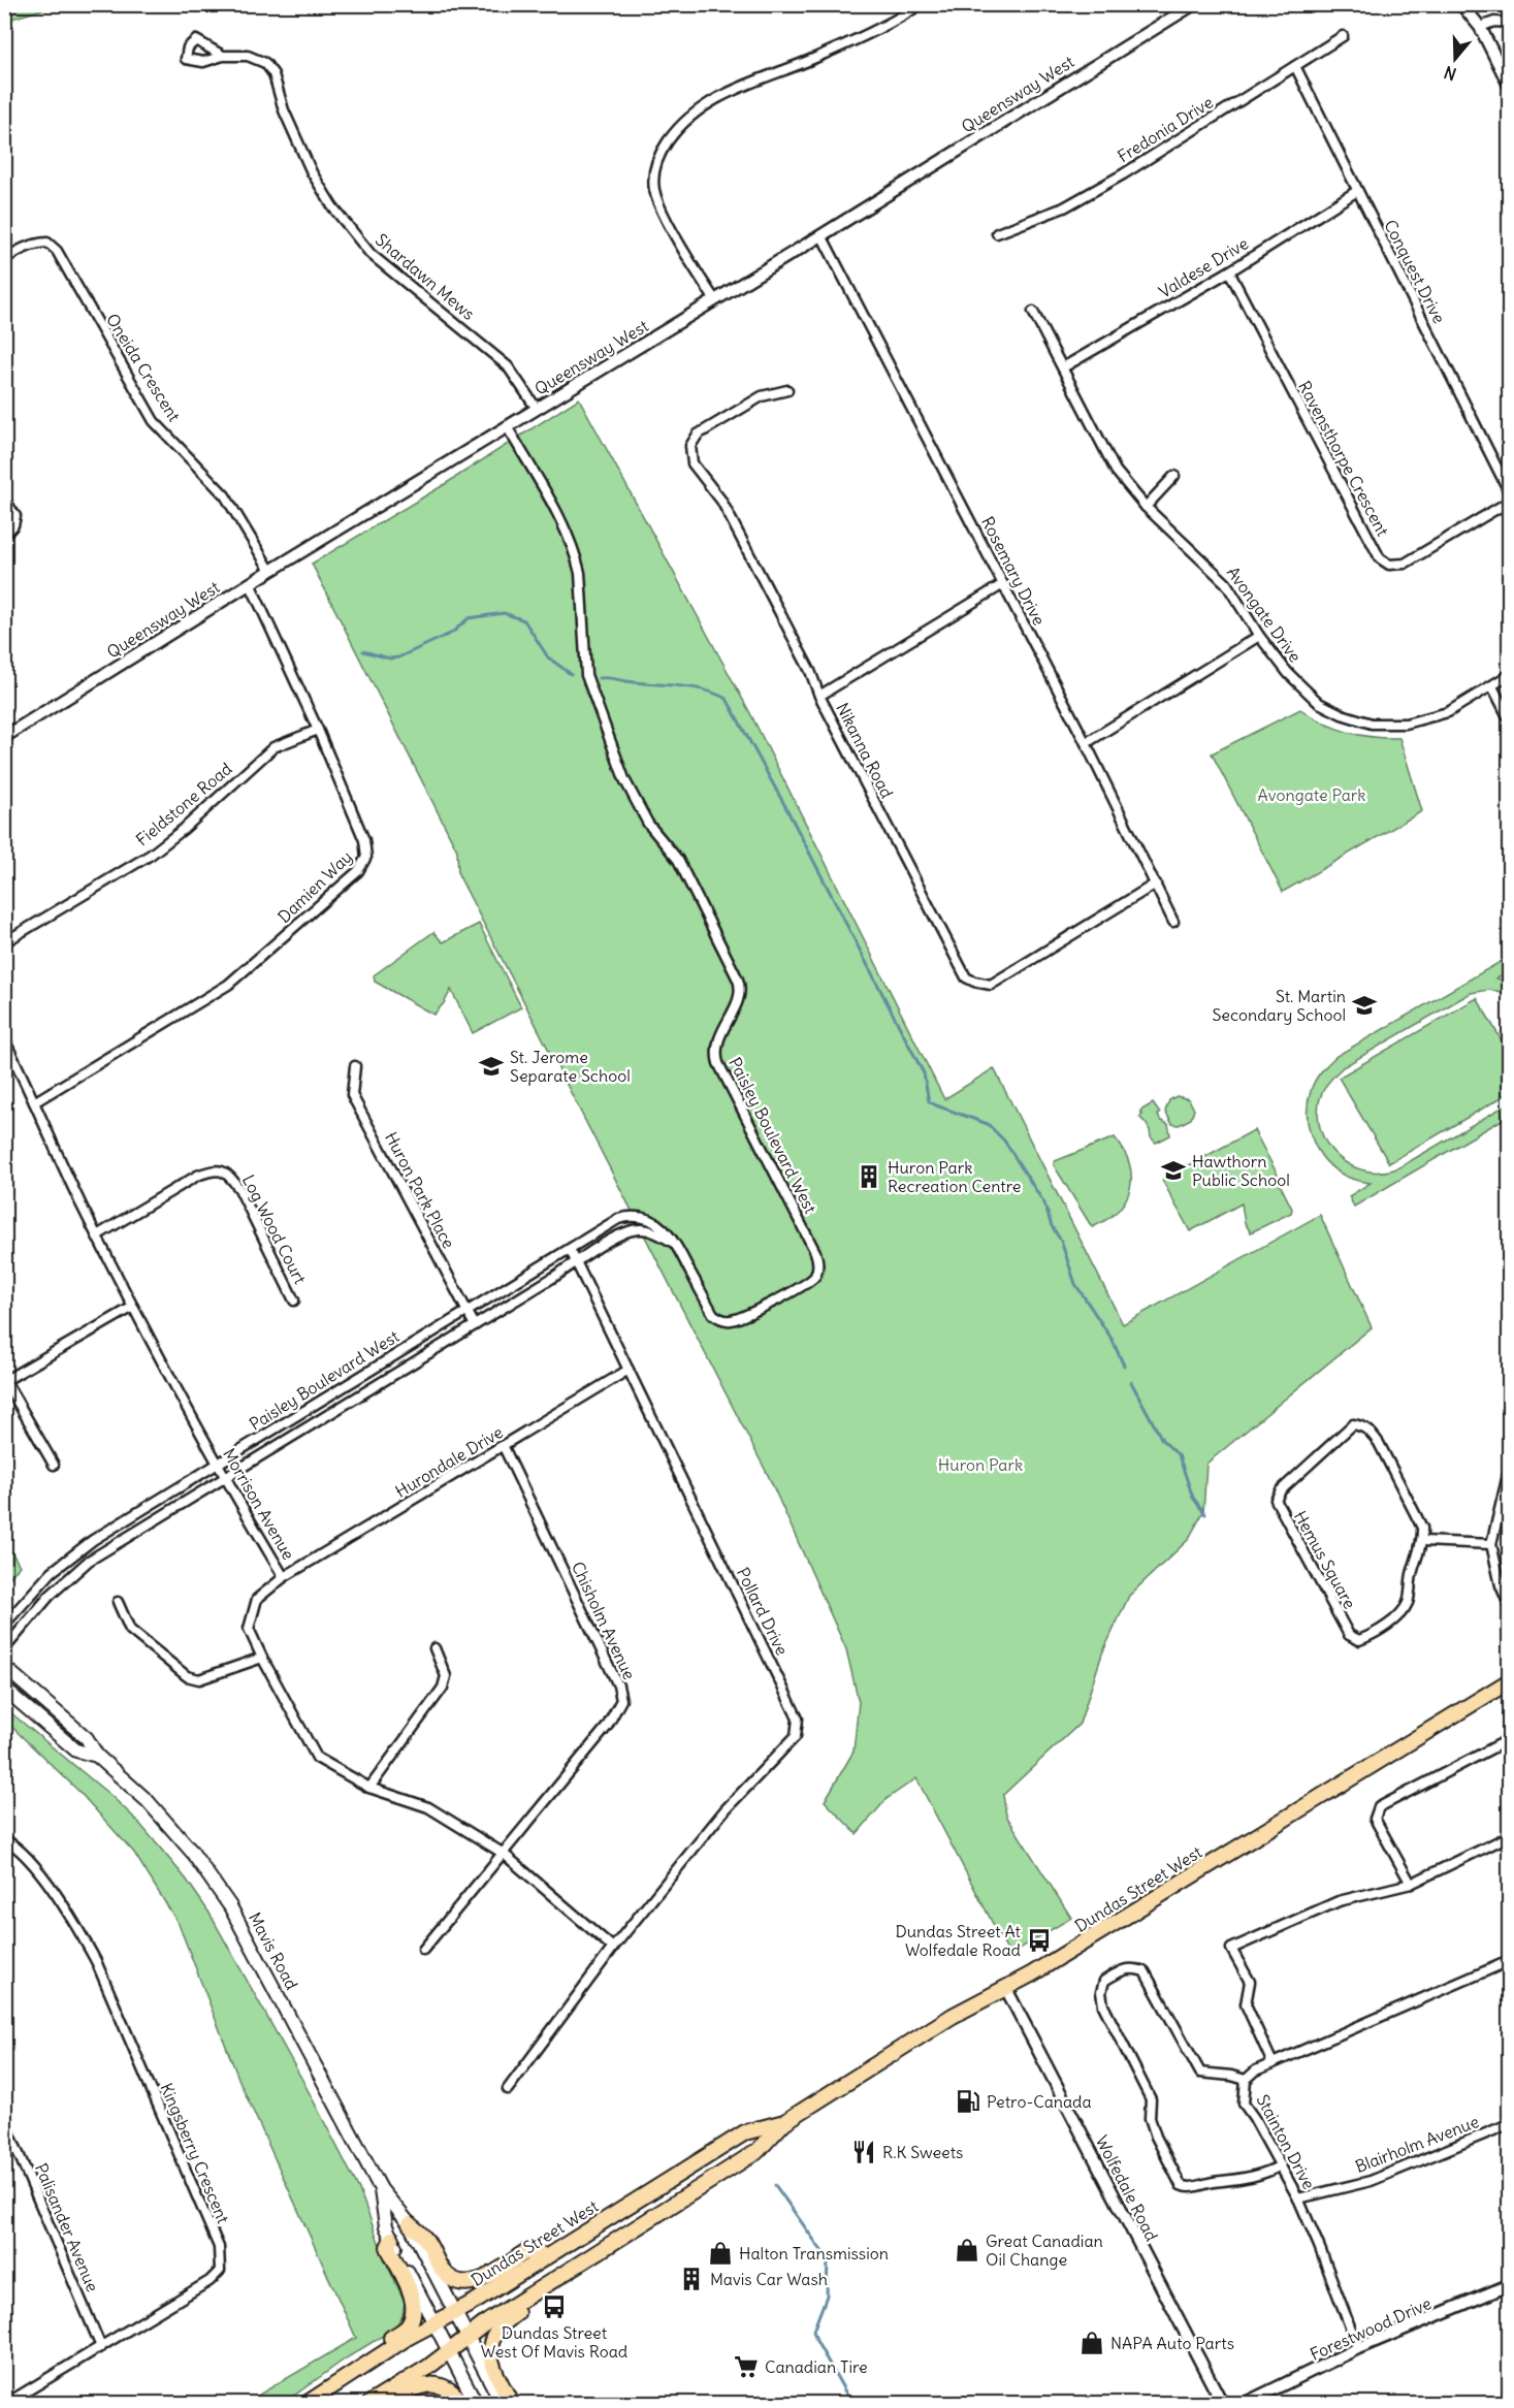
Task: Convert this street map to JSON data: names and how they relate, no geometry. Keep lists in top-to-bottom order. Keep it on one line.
{"streets":{"main road":["Dundas Street West","Mavis Road"],"street":["Queensway West","Fredonia Drive","Valdese Drive","Conquest Drive","Shardawn Mews","Oneida Crescent","Ravensthorpe Crescent","Rosemary Drive","Avongate Drive","Nikanna Road","Fieldstone Road","Damien Way","Paisley Boulevard West","Huron Park Place","Log Wood Court","Hurondale Drive","Morrison Avenue","Hemus Square","Pollard Drive","Chisholm Avenue","Stainton Drive","Blairholm Avenue","Kingsberry Crescent","Wolfedale Road","Palisander Avenue","Forestwood Drive"]},"crossings":[["Queensway West","Shardawn Mews"],["Queensway West","Oneida Crescent"],["Queensway West","Rosemary Drive"],["Queensway West","Damien Way"],["Queensway West","Paisley Boulevard West"],["Fredonia Drive","Conquest Drive"],["Valdese Drive","Conquest Drive"],["Valdese Drive","Ravensthorpe Crescent"],["Valdese Drive","Avongate Drive"],["Rosemary Drive","Nikanna Road"],["Fieldstone Road","Damien Way"],["Damien Way","Morrison Avenue"],["Paisley Boulevard West","Huron Park Place"],["Paisley Boulevard West","Morrison Avenue"],["Paisley Boulevard West","Pollard Drive"],["Log Wood Court","Morrison Avenue"],["Hurondale Drive","Morrison Avenue"],["Hurondale Drive","Pollard Drive"],["Hurondale Drive","Chisholm Avenue"],["Morrison Avenue","Pollard Drive"],["Morrison Avenue","Chisholm Avenue"],["Dundas Street West","Mavis Road"],["Dundas Street West","Wolfedale Road"],["Stainton Drive","Blairholm Avenue"],["Stainton Drive","Forestwood Drive"],["Kingsberry Crescent","Palisander Avenue"]],"parks":["Avongate Park","Huron Park"],"places":{"school or university":["St. Martin Secondary School","St. Jerome Separate School","Hawthorn Public School"],"building":["Huron Park Recreation Centre","Mavis Car Wash"],"bus stop":["Dundas Street At Wolfedale Road","Dundas Street West Of Mavis Road"],"fuel station":["Petro-Canada"],"restaurant":["R.K Sweets"],"shop":["Great Canadian Oil Change","Halton Transmission","NAPA Auto Parts"],"supermarket":["Canadian Tire"]},"north":"bottom"}
